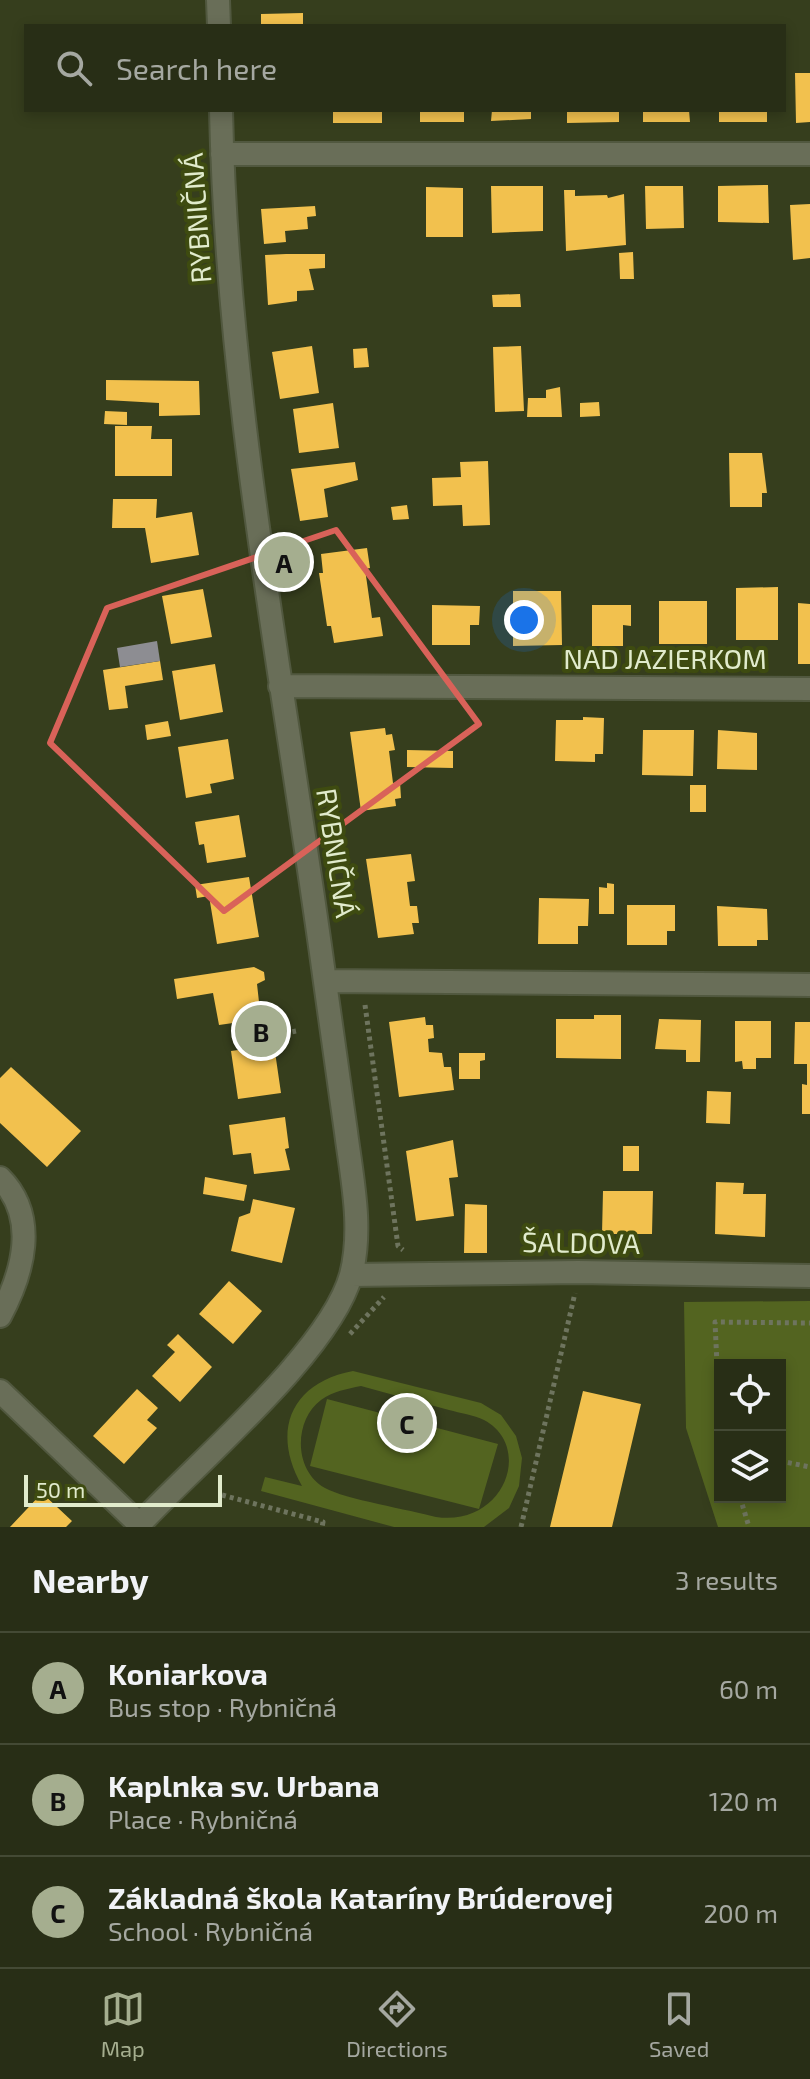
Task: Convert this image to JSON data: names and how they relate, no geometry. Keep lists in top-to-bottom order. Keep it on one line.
{"streets":{"street":["RYBNIČNÁ","NAD JAZIERKOM","ŠALDOVA"]},"crossings":[["RYBNIČNÁ","NAD JAZIERKOM"],["RYBNIČNÁ","ŠALDOVA"]],"scale_bar":"50 m","page":{"search":"Search here","pins":["A","B","C"],"scale":"50 m","heading":["Nearby","3 results"],"list":[{"mark":"A","name":"Koniarkova","note":"Bus stop · Rybničná","value":"60 m"},{"mark":"B","name":"Kaplnka sv. Urbana","note":"Place · Rybničná","value":"120 m"},{"mark":"C","name":"Základná škola Kataríny Brúderovej","note":"School · Rybničná","value":"200 m"}],"nav":["Map","Directions","Saved"]}}
